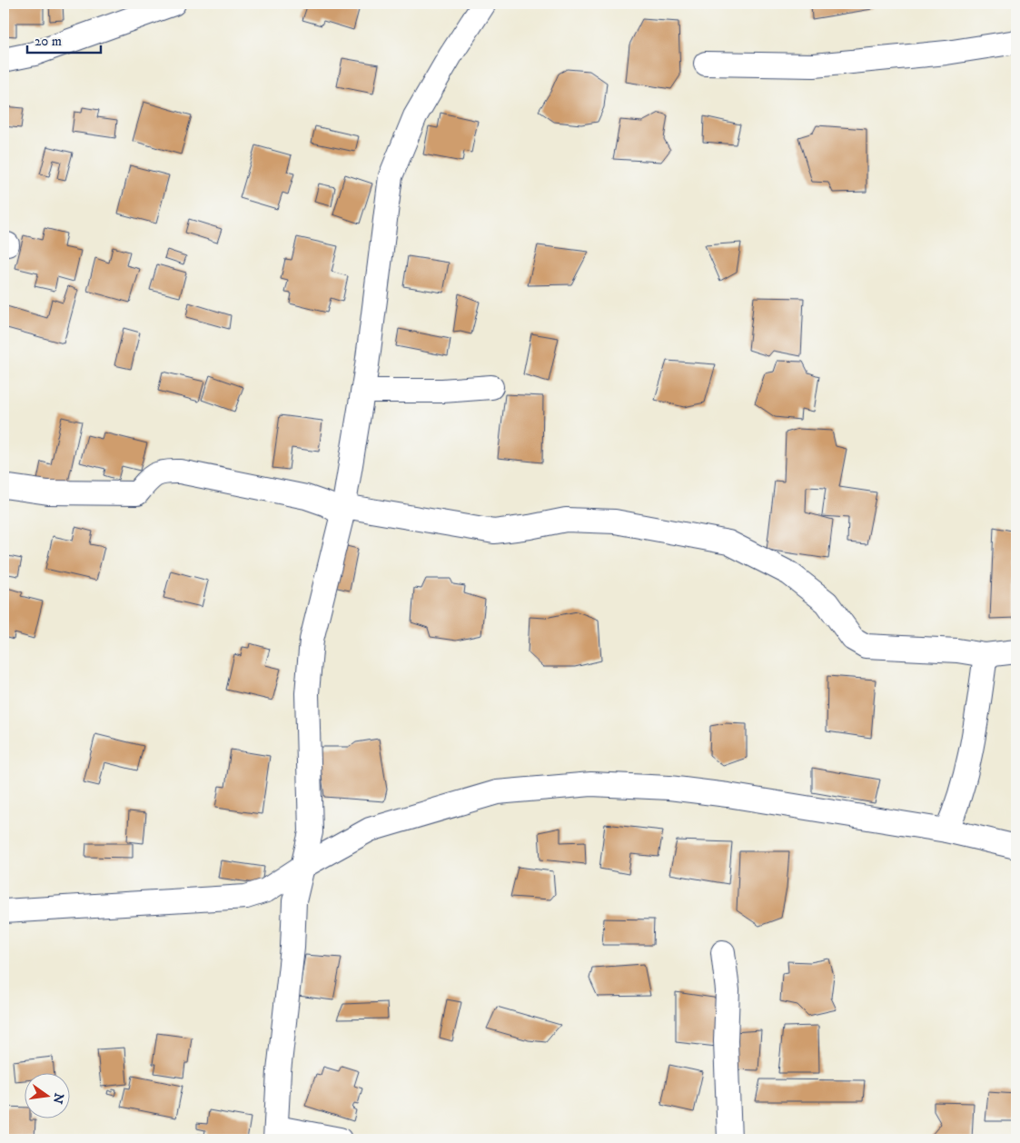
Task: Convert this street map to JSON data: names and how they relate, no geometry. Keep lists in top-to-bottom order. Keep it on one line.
{"scale_bar":"20 m","north":"right"}
